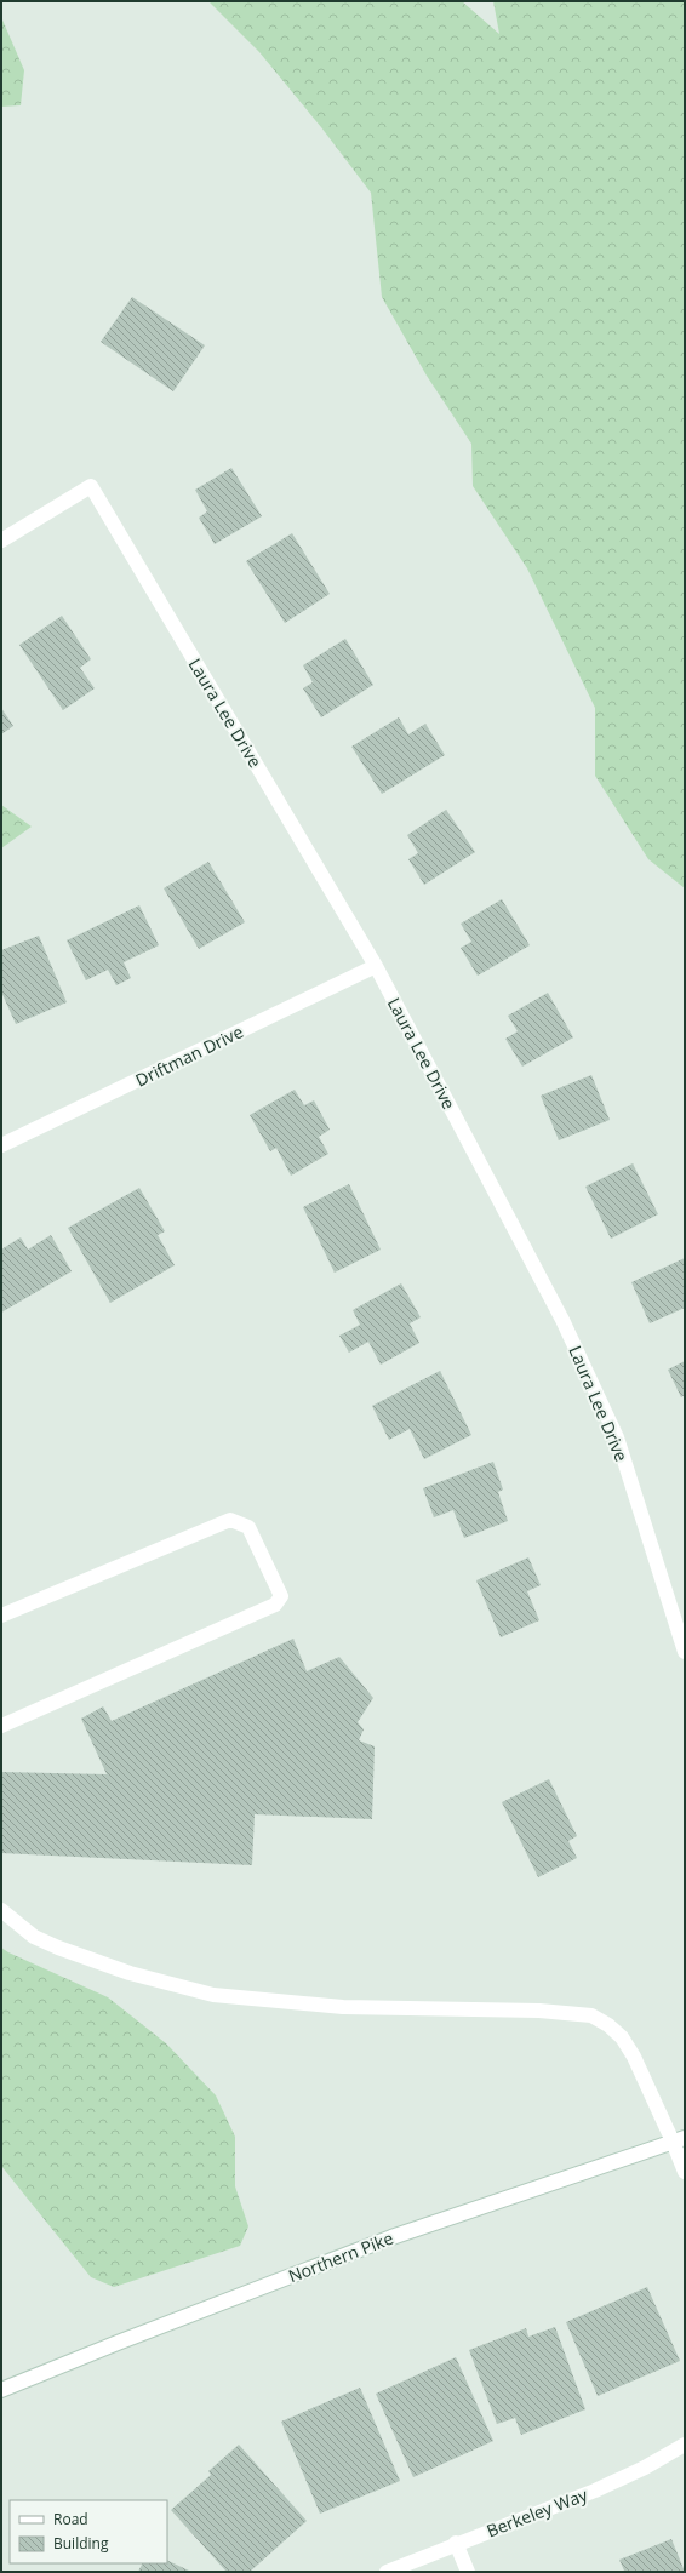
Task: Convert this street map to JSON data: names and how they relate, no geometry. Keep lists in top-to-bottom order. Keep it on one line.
{"streets":{"street":["Laura Lee Drive","Driftman Drive","Northern Pike","Berkeley Way"]},"crossings":[["Laura Lee Drive","Driftman Drive"]],"legend":["Road","Building"]}
